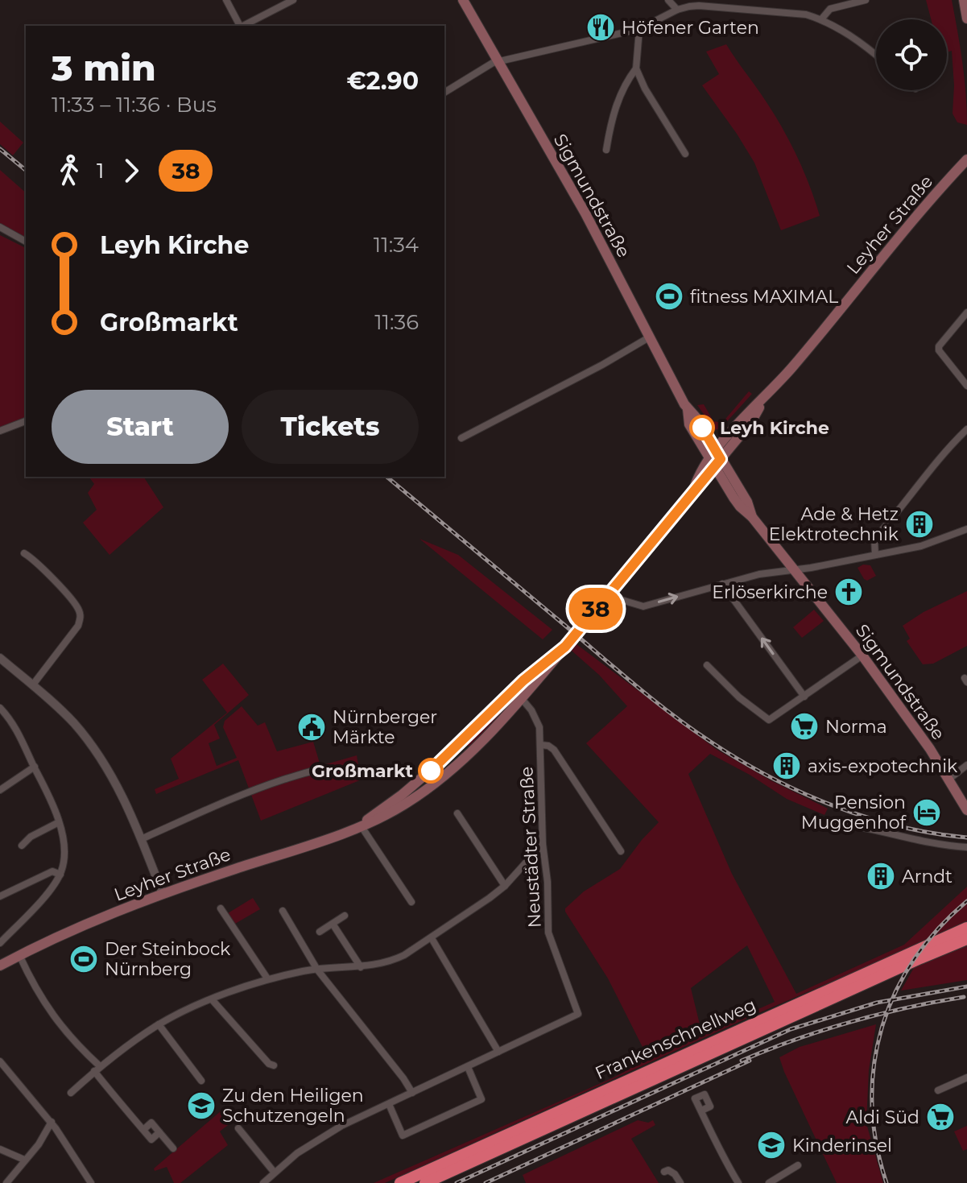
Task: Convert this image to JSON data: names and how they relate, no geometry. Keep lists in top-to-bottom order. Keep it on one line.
{"streets":{"highway":["Frankenschnellweg"],"main road":["Sigmundstraße","Leyher Straße"],"street":["Neustädter Straße"]},"crossings":[["Sigmundstraße","Leyher Straße"],["Leyher Straße","Neustädter Straße"]],"places":{"restaurant":["Höfener Garten"],"sports":["fitness MAXIMAL","Der Steinbock Nürnberg"],"other":["Leyh Kirche","Großmarkt"],"building":["Ade & Hetz Elektrotechnik","axis-expotechnik","Arndt"],"church":["Erlöserkirche"],"supermarket":["Norma","Aldi Süd"],"public building":["Nürnberger Märkte"],"hotel":["Pension Muggenhof"],"school or university":["Zu den Heiligen Schutzengeln","Kinderinsel"]},"lines":["bus line 38"],"page":{"on_map":"38","heading":["3 min","11:33 – 11:36 · Bus","€2.90"],"legs":["1","38"],"list":[{"name":"Leyh Kirche","value":"11:34"},{"name":"Großmarkt","value":"11:36"}],"buttons":["Start","Tickets"]}}
